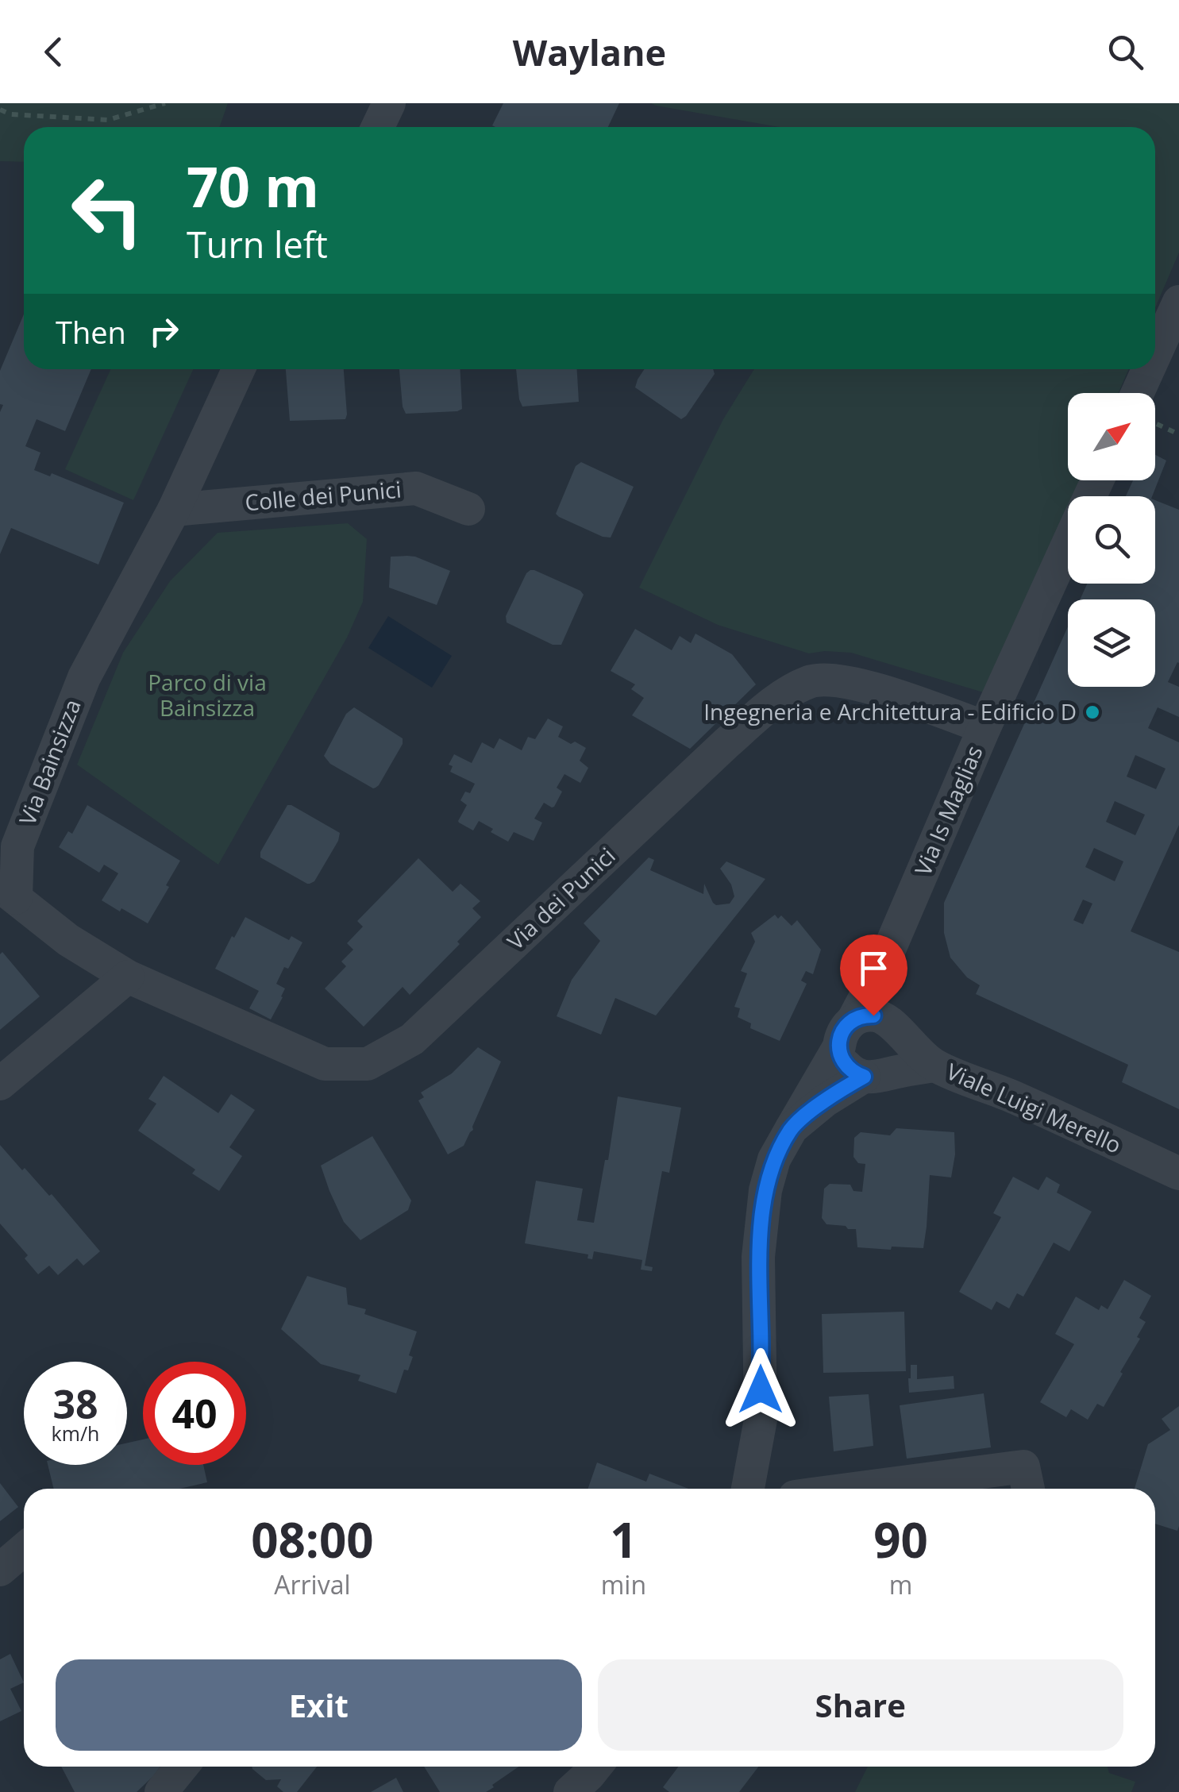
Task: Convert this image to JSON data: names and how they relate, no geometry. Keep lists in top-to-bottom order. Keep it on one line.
{"streets":{"street":["Colle dei Punici","Via Bainsizza","Via Is Maglias","Via dei Punici","Viale Luigi Merello"]},"crossings":[["Colle dei Punici","Via Bainsizza"],["Via Bainsizza","Via dei Punici"],["Via Is Maglias","Via dei Punici"],["Via Is Maglias","Viale Luigi Merello"]],"parks":["Parco di via Bainsizza"],"places":["Ingegneria e Architettura - Edificio D"],"north":"top right","page":{"header":"Waylane","turn":["70 m","Turn left"],"then":"Then","speed":"38 km/h","limit":"40","eta":["08:00","Arrival","1","min","90","m"],"buttons":["Exit","Share"]}}
